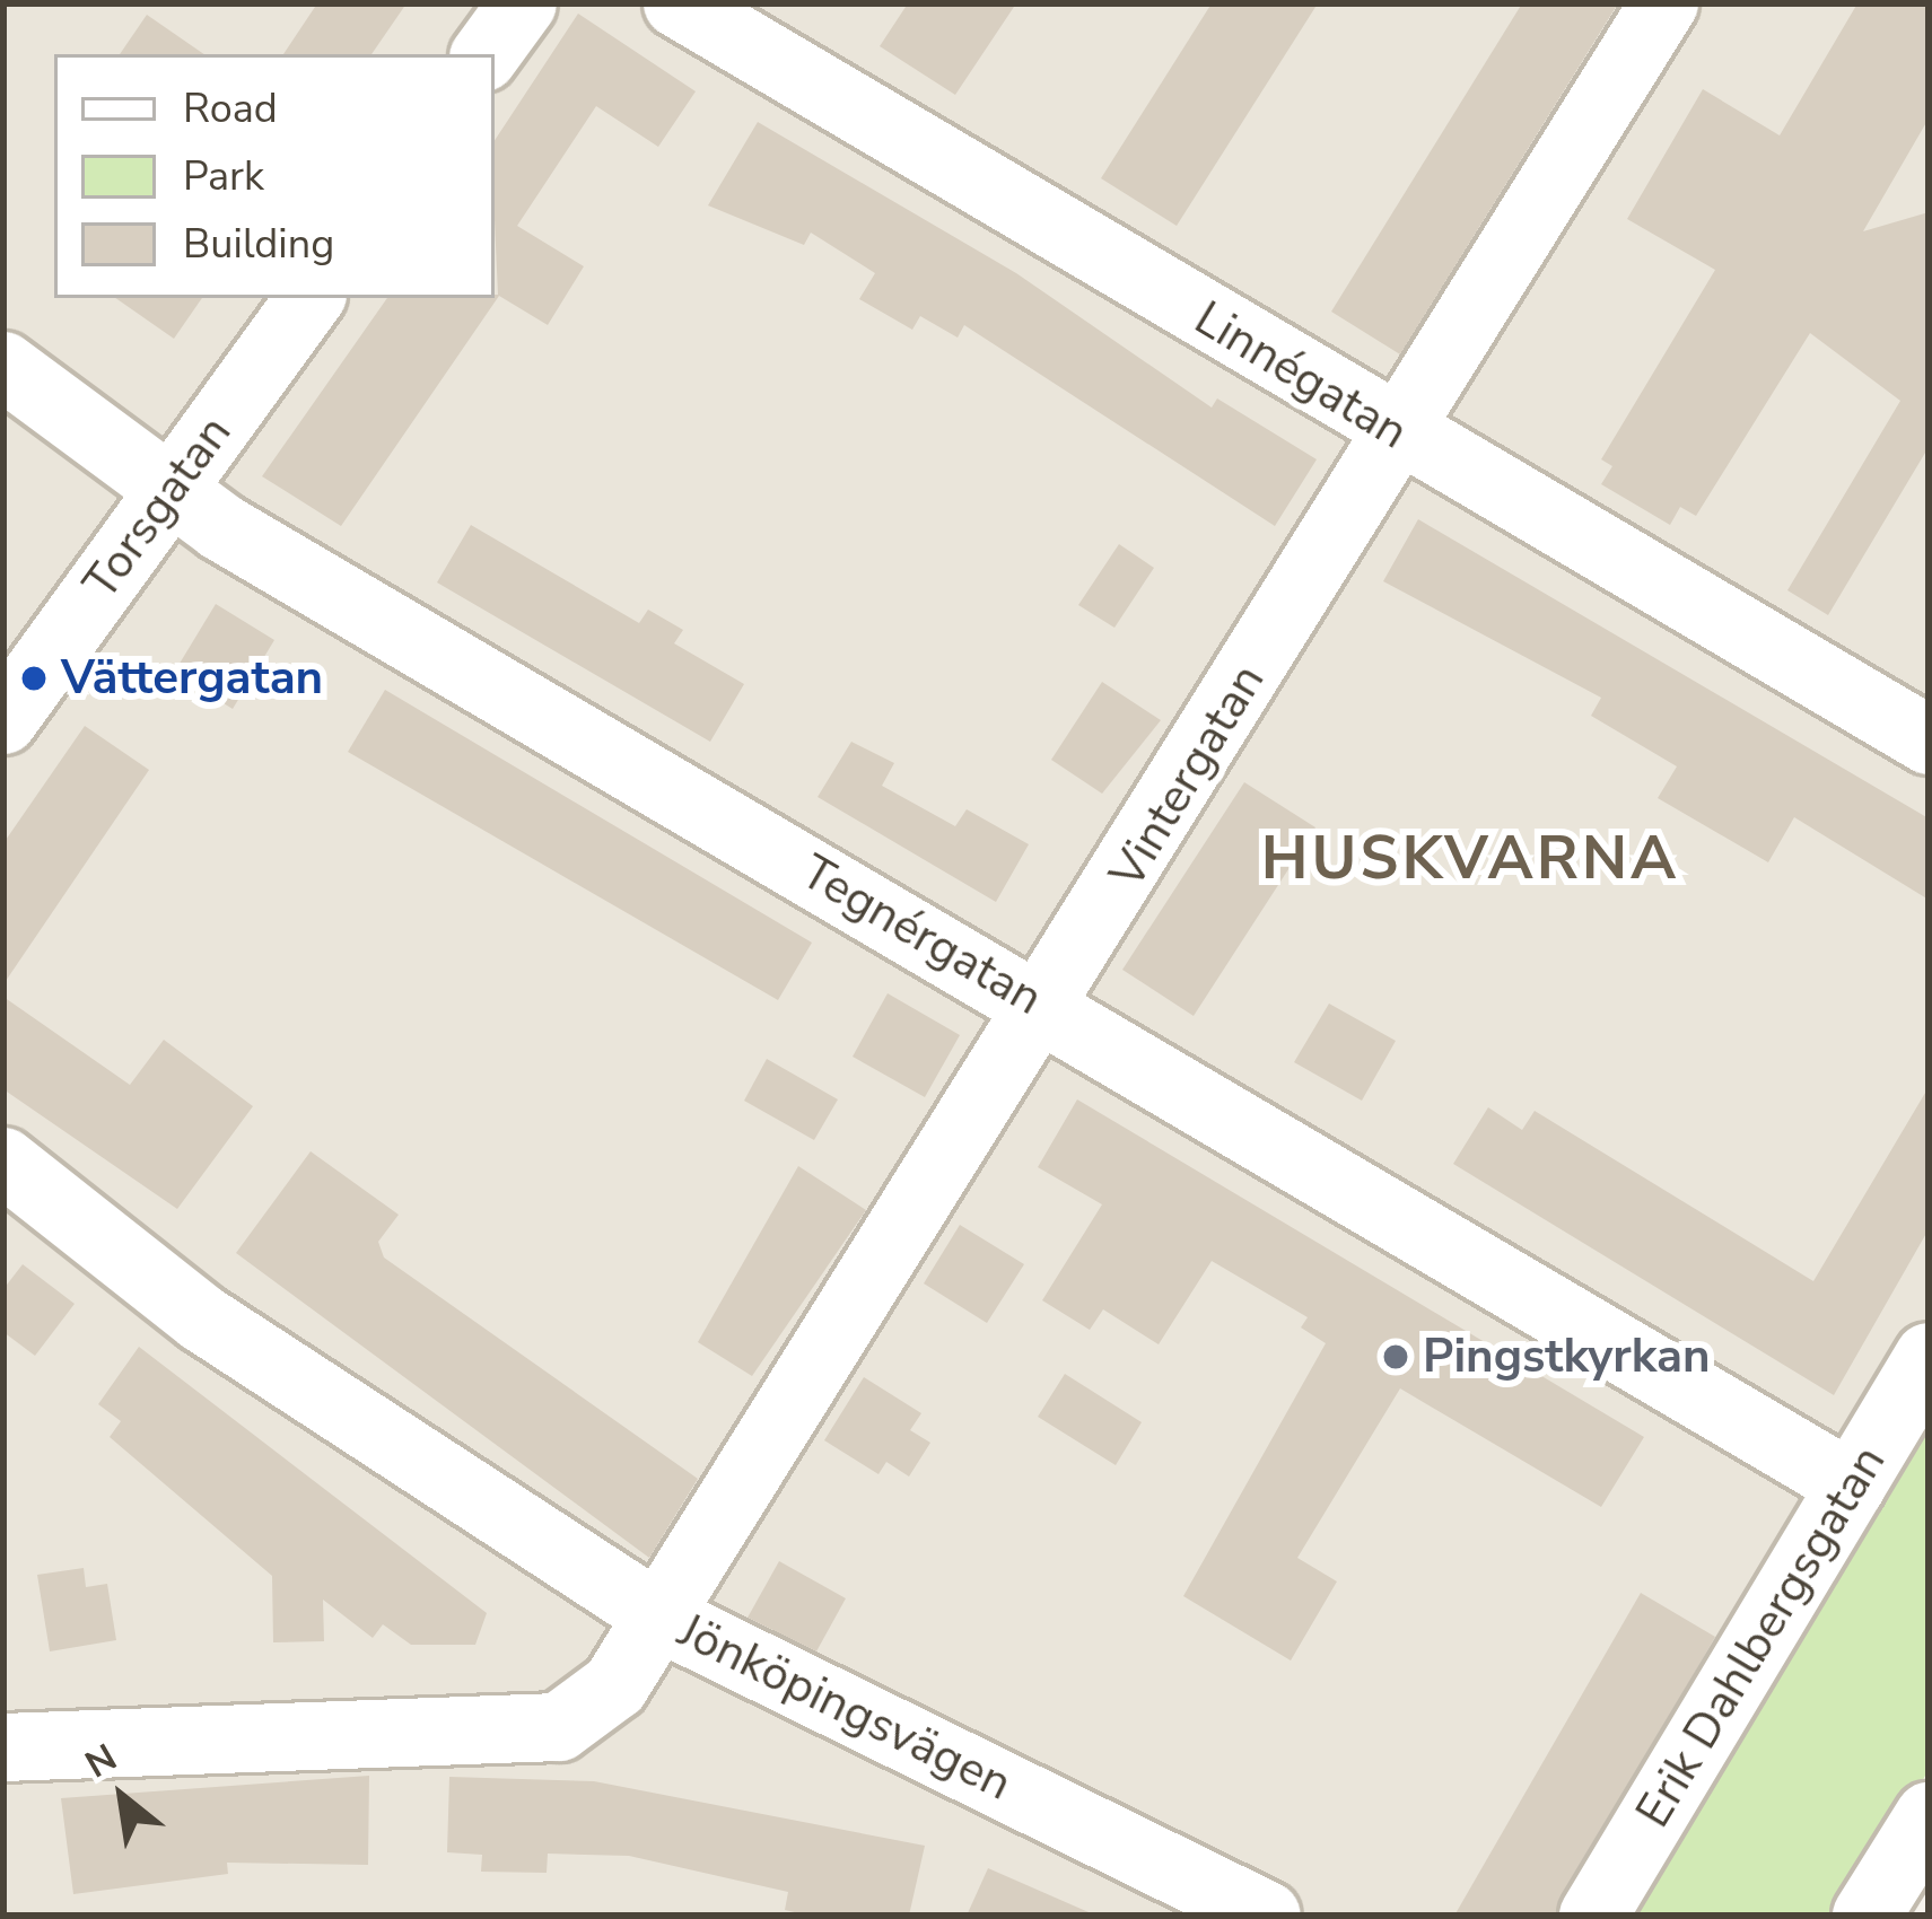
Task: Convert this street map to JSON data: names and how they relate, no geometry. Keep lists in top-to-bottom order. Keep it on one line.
{"streets":{"street":["Linnégatan","Torsgatan","Vintergatan","Tegnérgatan","Erik Dahlbergsgatan","Jönköpingsvägen"]},"crossings":[["Linnégatan","Vintergatan"],["Torsgatan","Tegnérgatan"],["Vintergatan","Tegnérgatan"],["Vintergatan","Jönköpingsvägen"],["Tegnérgatan","Erik Dahlbergsgatan"]],"districts":["HUSKVARNA"],"places":["Vättergatan","Pingstkyrkan"],"legend":["Road","Park","Building"],"north":"top left"}
